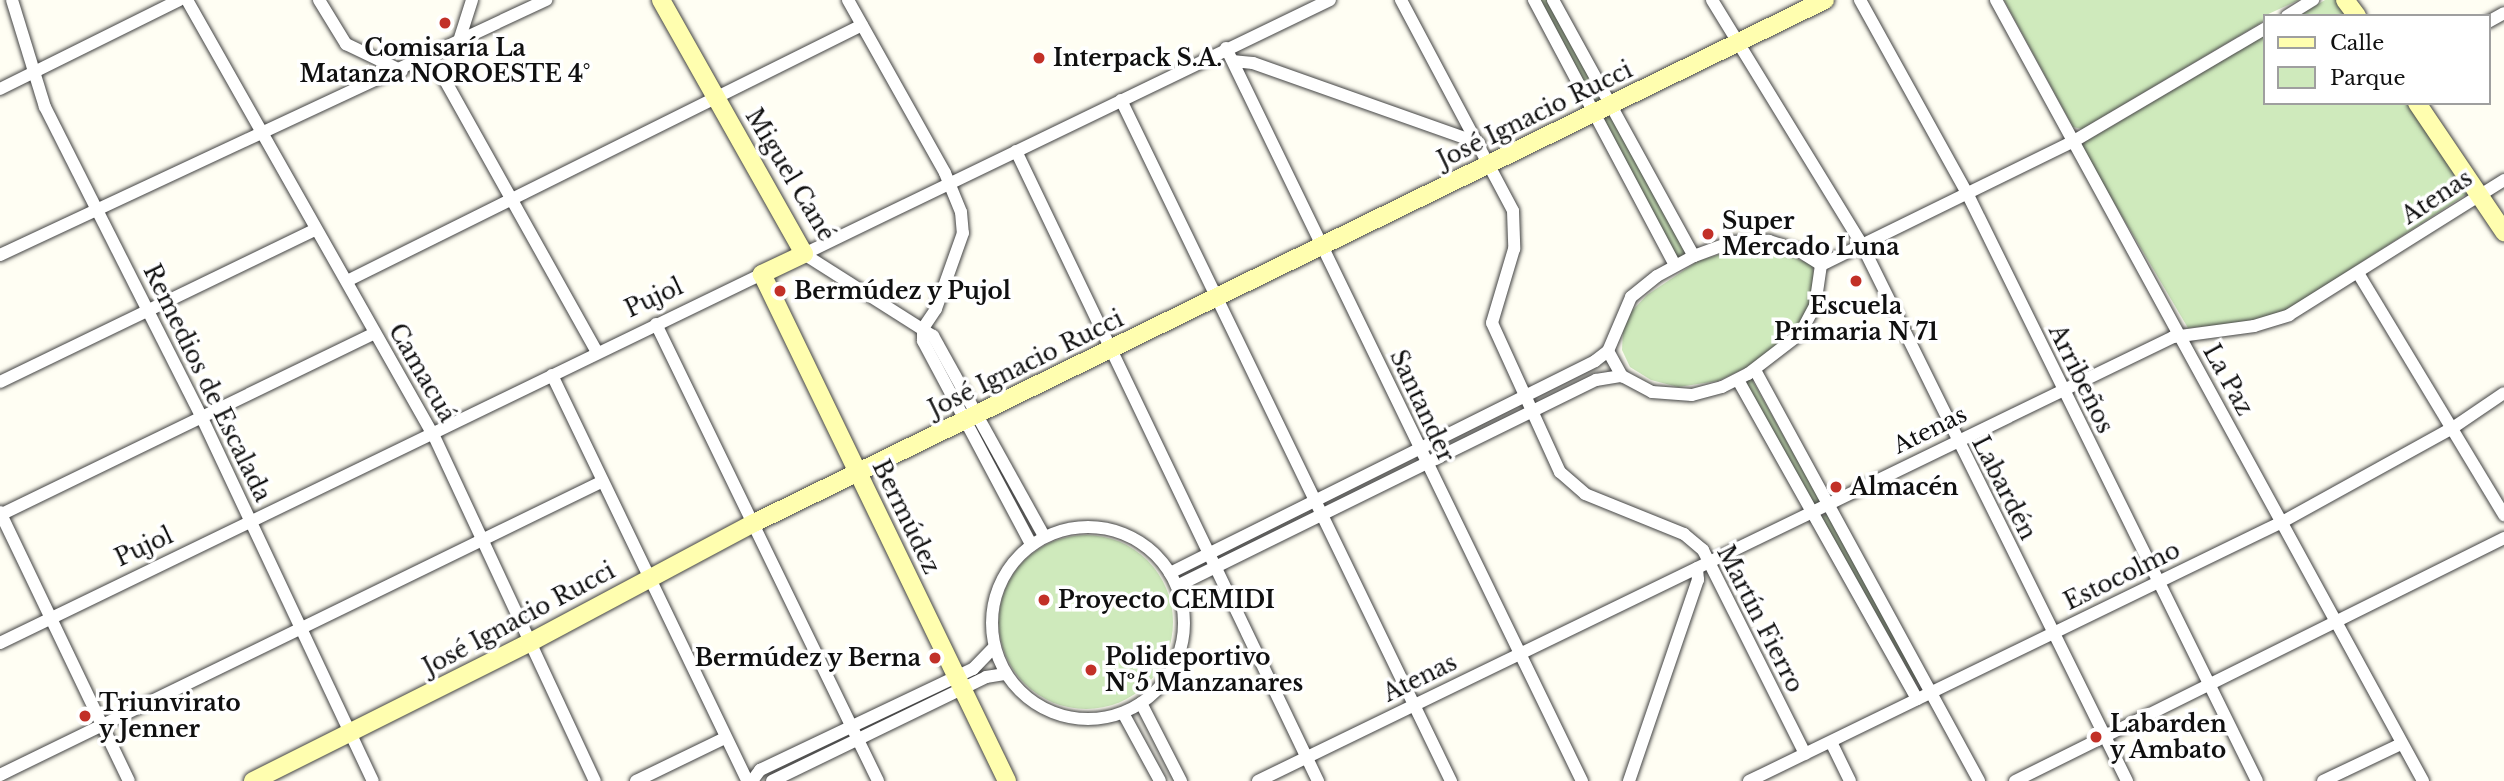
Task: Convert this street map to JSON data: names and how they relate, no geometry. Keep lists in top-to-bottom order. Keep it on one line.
{"streets":{"street":["José Ignacio Rucci","Miguel Cané","Atenas","Pujol","Camacuá","Arribeños","La Paz","Remedios de Escalada","Santander","Labardén","Bermúdez","Estocolmo","Martín Fierro"]},"crossings":[["José Ignacio Rucci","Camacuá"],["José Ignacio Rucci","Remedios de Escalada"],["José Ignacio Rucci","Santander"],["José Ignacio Rucci","Labardén"],["José Ignacio Rucci","Bermúdez"],["José Ignacio Rucci","Martín Fierro"],["Miguel Cané","Pujol"],["Atenas","Arribeños"],["Atenas","La Paz"],["Atenas","Santander"],["Atenas","Labardén"],["Atenas","Martín Fierro"],["Pujol","Camacuá"],["Pujol","Remedios de Escalada"],["Pujol","Santander"],["Pujol","Bermúdez"],["Arribeños","Estocolmo"],["La Paz","Estocolmo"],["Labardén","Estocolmo"],["Estocolmo","Martín Fierro"]],"places":["Comisaría La Matanza NOROESTE 4°","Interpack S.A.","Super Mercado Luna","Escuela Primaria N 71","Bermúdez y Pujol","Almacén","Proyecto CEMIDI","Bermúdez y Berna","Polideportivo Nº5 Manzanares","Triunvirato y Jenner","Labarden y Ambato"],"legend":["Calle","Parque"]}
